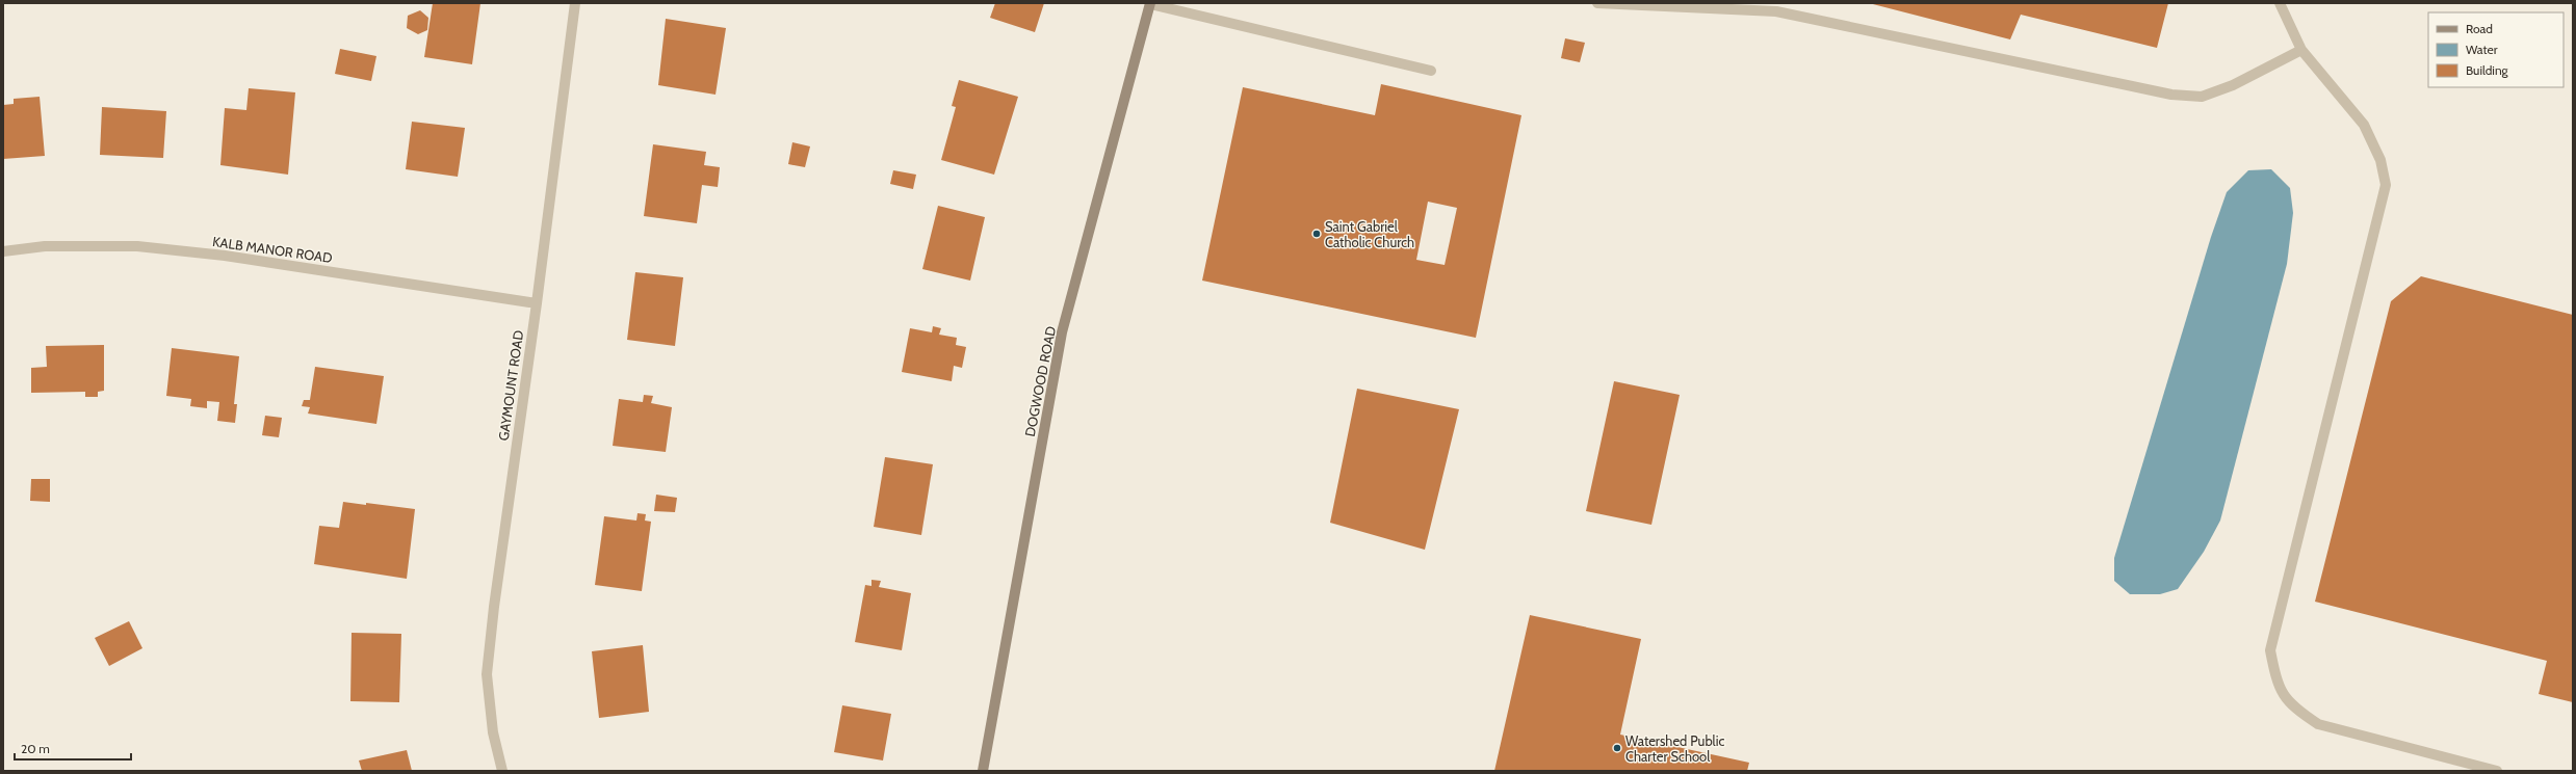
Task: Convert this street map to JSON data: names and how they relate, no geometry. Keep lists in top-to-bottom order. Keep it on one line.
{"streets":{"main road":["DOGWOOD ROAD"],"street":["KALB MANOR ROAD","GAYMOUNT ROAD"]},"crossings":[["KALB MANOR ROAD","GAYMOUNT ROAD"]],"places":["Saint Gabriel Catholic Church","Watershed Public Charter School"],"legend":["Road","Water","Building"],"scale_bar":"20 m"}
